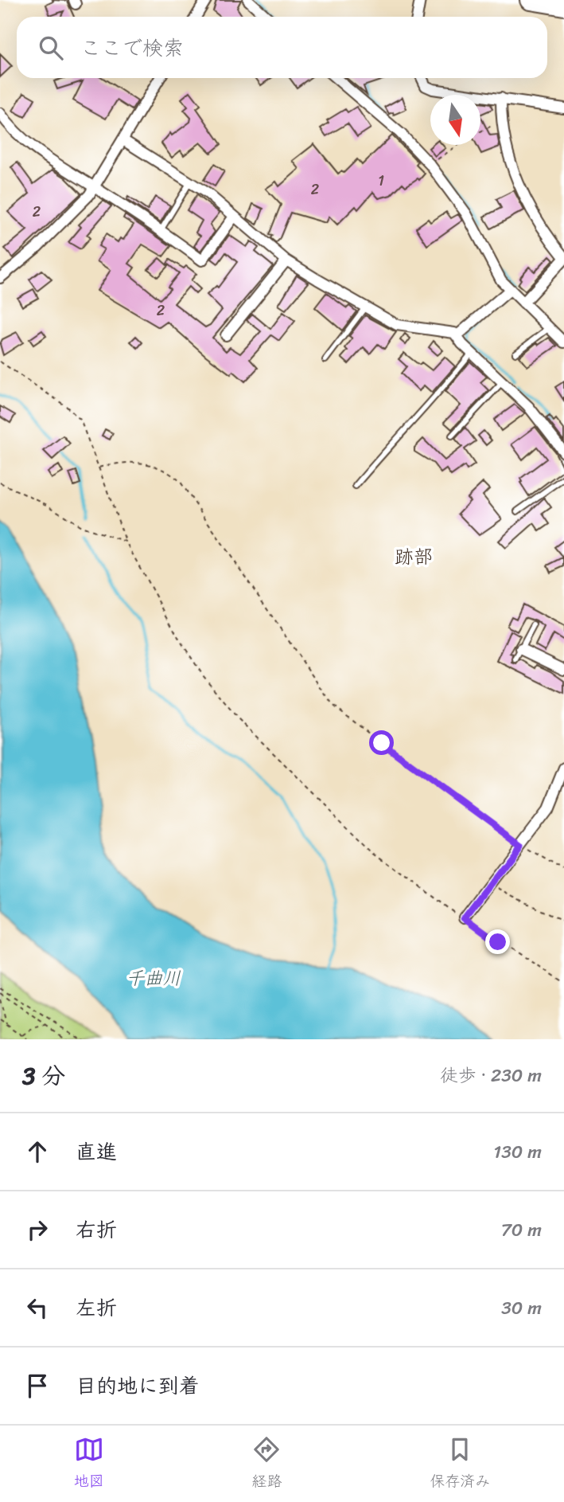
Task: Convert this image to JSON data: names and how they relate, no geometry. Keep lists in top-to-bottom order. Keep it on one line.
{"districts":["跡部"],"water":["千曲川"],"house_numbers":["1","2","2","2"],"north":"bottom","page":{"search":"ここで検索","heading":["3 分","徒歩 · 230 m"],"list":[["直進","130 m"],["右折","70 m"],["左折","30 m"],"目的地に到着"],"nav":["地図","経路","保存済み"]}}
